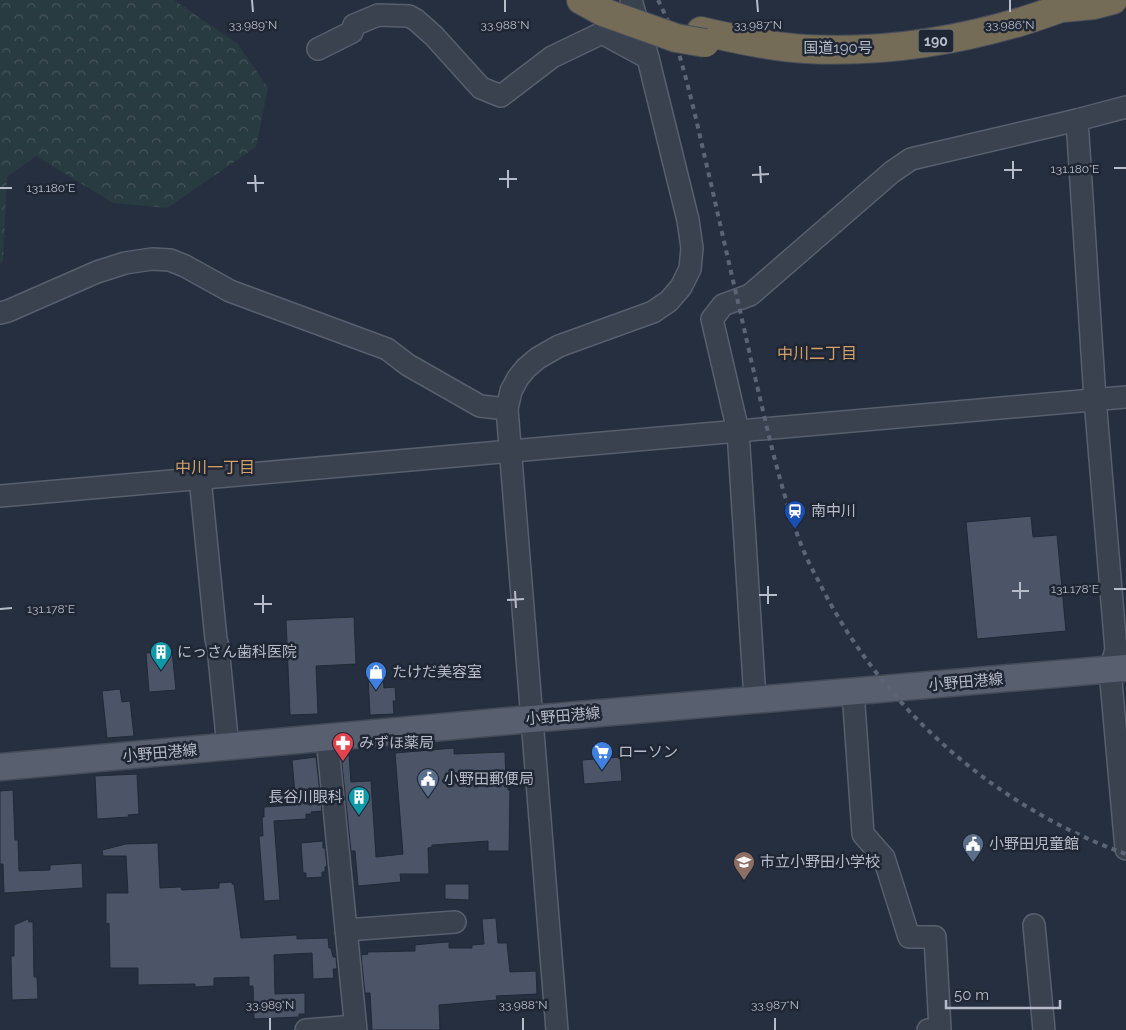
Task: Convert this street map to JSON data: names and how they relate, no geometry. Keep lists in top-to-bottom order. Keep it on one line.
{"streets":{"highway":["190","国道190号"],"main road":["小野田港線"]},"districts":["中川二丁目","中川一丁目"],"places":{"station":["南中川"],"building":["にっさん歯科医院","長谷川眼科"],"shop":["たけだ美容室"],"pharmacy":["みずほ薬局"],"supermarket":["ローソン"],"public building":["小野田郵便局","小野田児童館"],"school or university":["市立小野田小学校"]},"scale_bar":"50 m","coordinates":["33.989°N","33.988°N","33.987°N","33.986°N","131.180°E","131.178°E"]}
